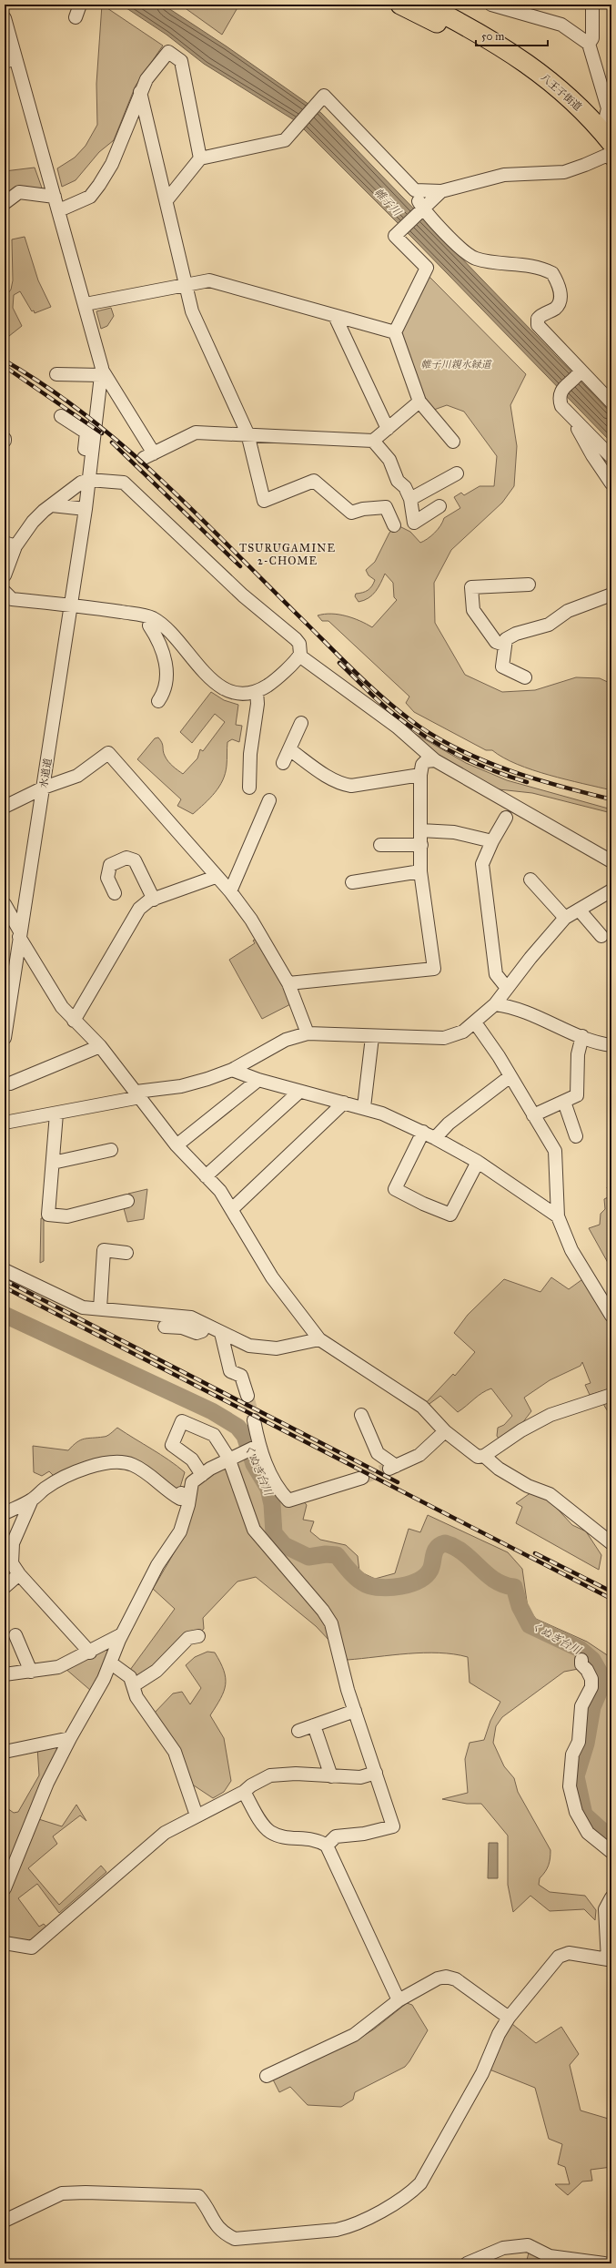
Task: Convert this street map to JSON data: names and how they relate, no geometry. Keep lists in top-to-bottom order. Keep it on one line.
{"streets":{"highway":["八王子街道"],"street":["水道道"]},"districts":["TSURUGAMINE 2-CHOME"],"water":["帷子川","くぬぎ台川"],"parks":["帷子川親水緑道"],"scale_bar":"50 m"}
